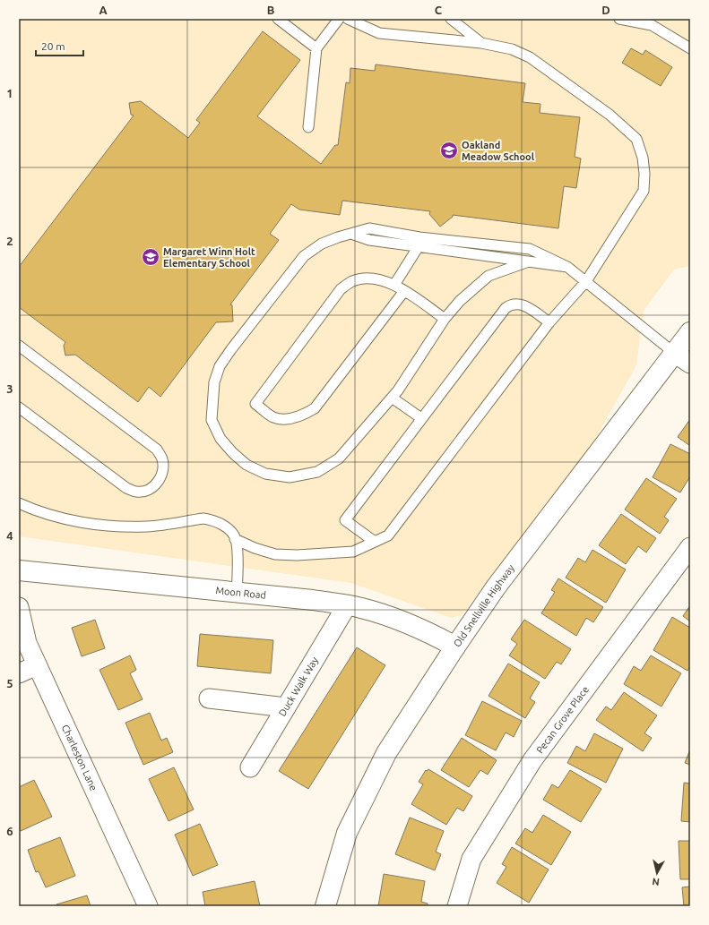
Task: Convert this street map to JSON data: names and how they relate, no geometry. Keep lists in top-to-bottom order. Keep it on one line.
{"streets":{"street":["Moon Road","Old Snellville Highway","Duck Walk Way","Pecan Grove Place","Charleston Lane"]},"crossings":[["Moon Road","Old Snellville Highway"],["Moon Road","Duck Walk Way"]],"places":{"school or university":["Oakland Meadow School","Margaret Winn Holt Elementary School"]},"scale_bar":"20 m","north":"bottom","grid":{"columns":["A","B","C","D"],"rows":["1","2","3","4","5","6"]}}
